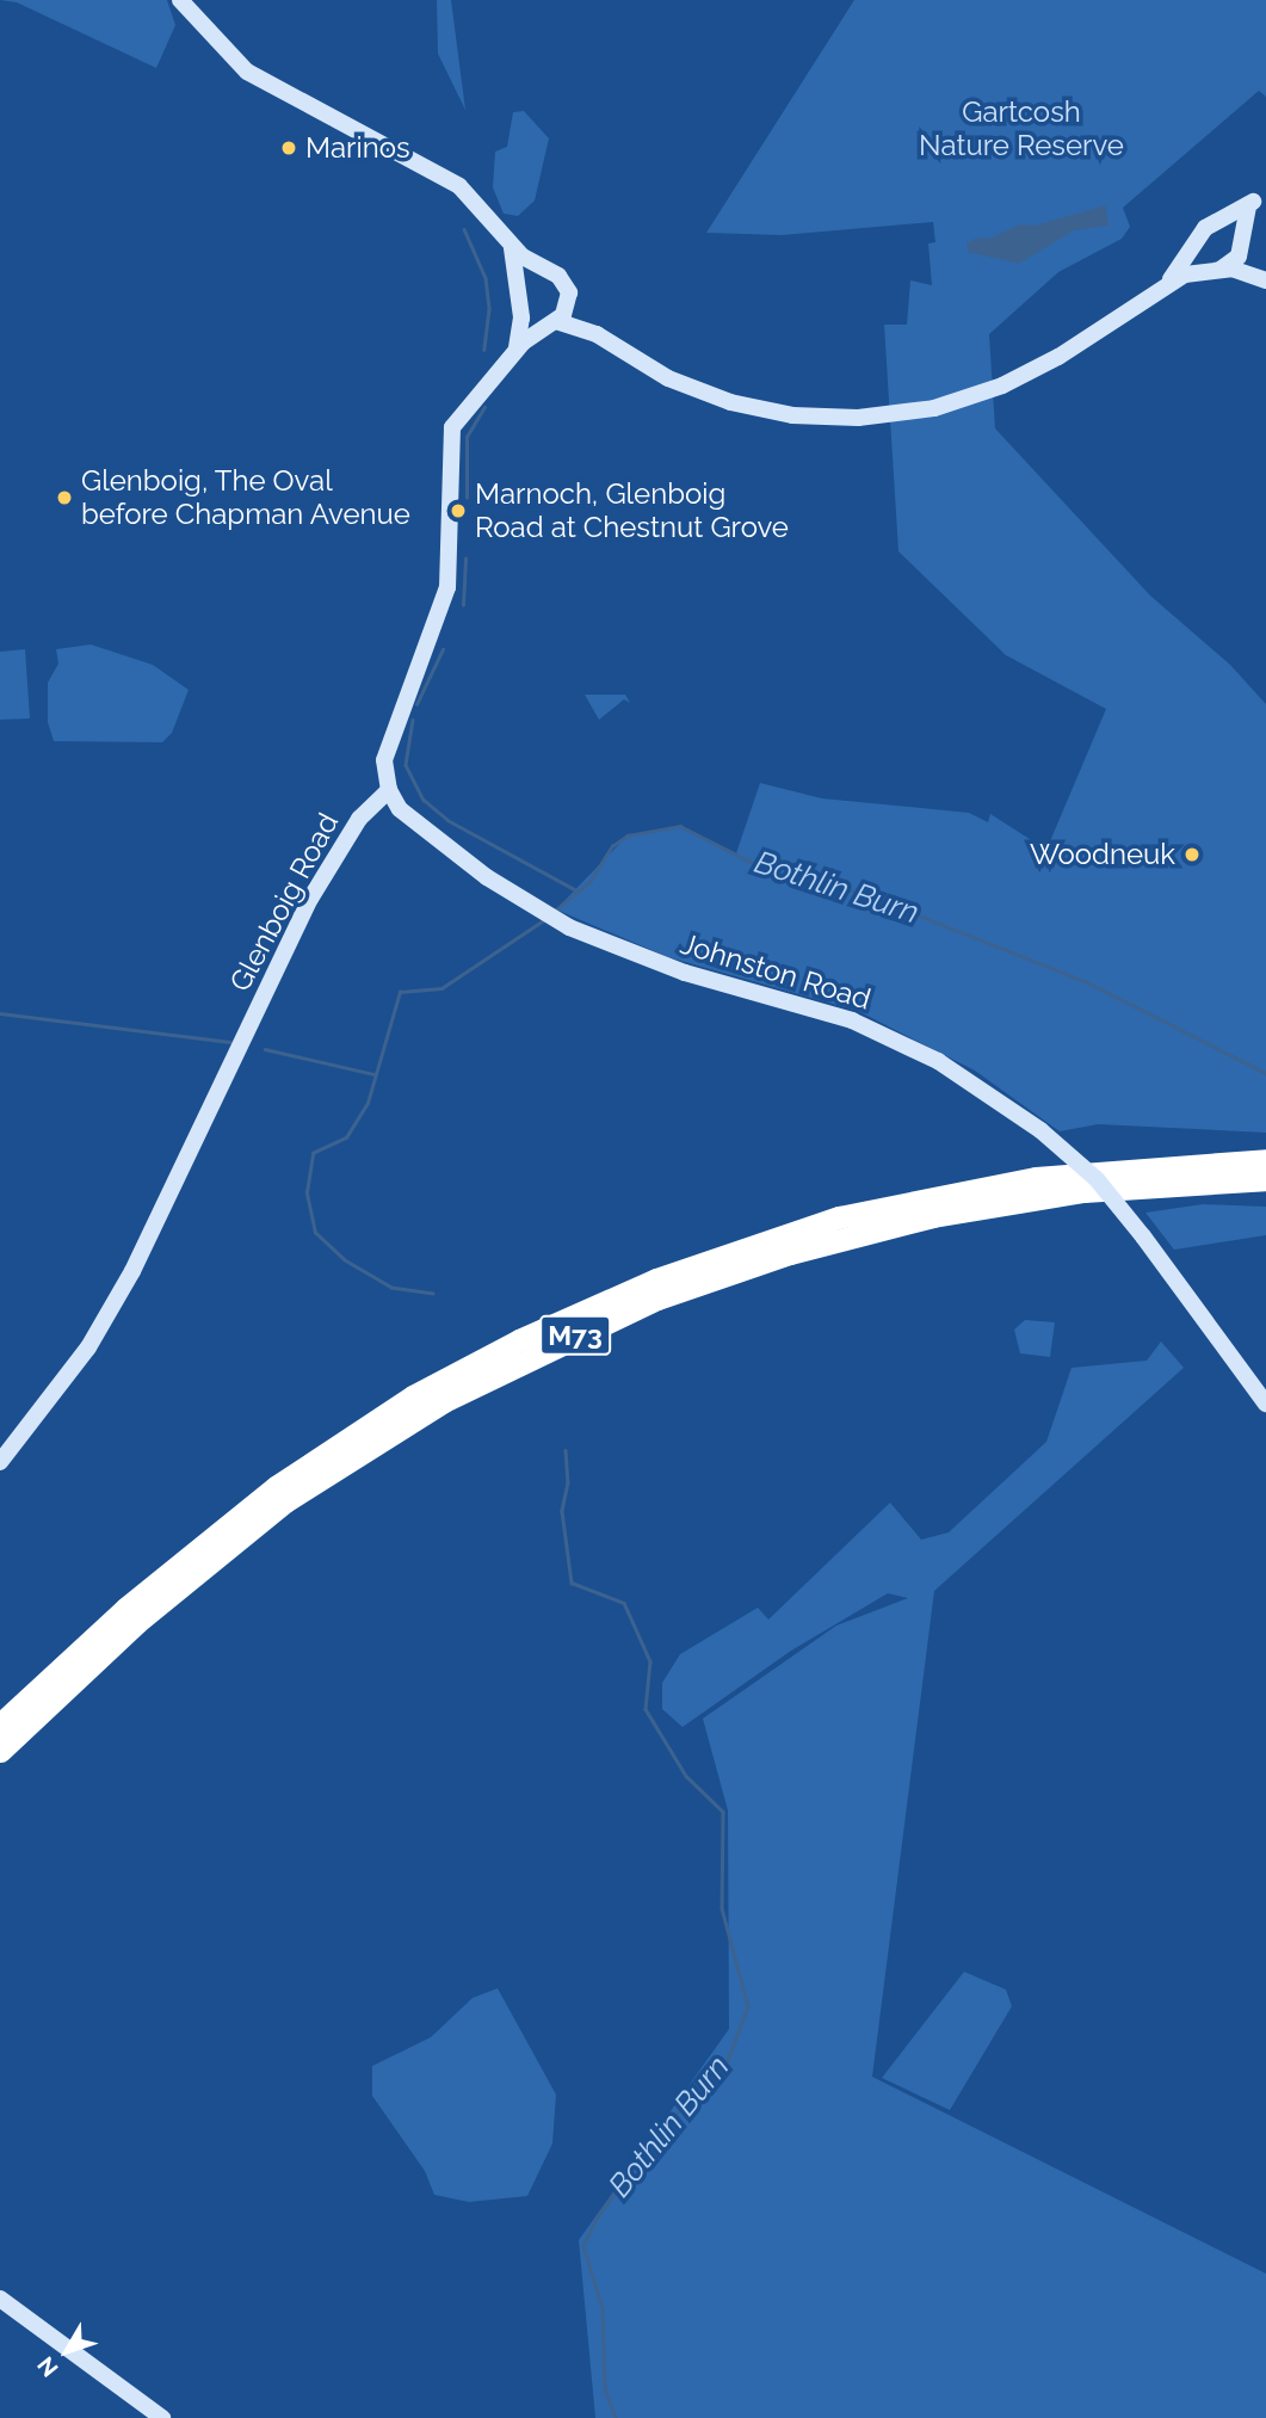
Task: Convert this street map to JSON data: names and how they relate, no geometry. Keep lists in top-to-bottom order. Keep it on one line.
{"streets":{"highway":["M73"],"main road":["Glenboig Road","Johnston Road"]},"crossings":[["Glenboig Road","Johnston Road"]],"water":["Bothlin Burn"],"parks":["Gartcosh Nature Reserve"],"places":["Marinos","Glenboig, The Oval before Chapman Avenue","Marnoch, Glenboig Road at Chestnut Grove","Woodneuk"],"north":"bottom left"}
